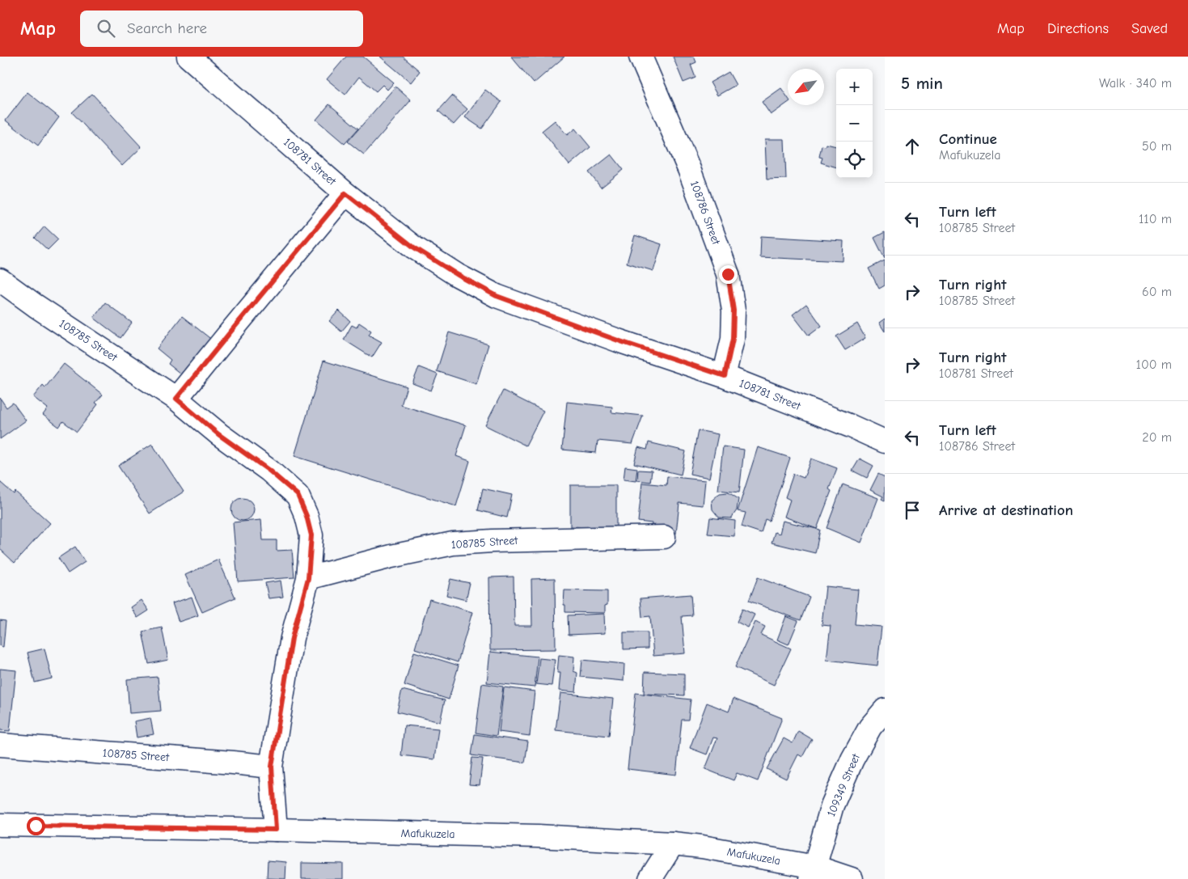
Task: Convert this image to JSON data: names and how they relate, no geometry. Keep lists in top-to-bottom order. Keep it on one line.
{"streets":{"street":["108781 Street","108786 Street","108785 Street","109349 Street","Mafukuzela"]},"crossings":[["108781 Street","108786 Street"],["108785 Street","Mafukuzela"],["109349 Street","Mafukuzela"]],"north":"bottom left","page":{"header":"Map","search":"Search here","nav":["Map","Directions","Saved"],"heading":["5 min","Walk · 340 m"],"map_buttons":["+","−"],"list":[["Continue","Mafukuzela","50 m"],["Turn left","108785 Street","110 m"],["Turn right","108785 Street","60 m"],["Turn right","108781 Street","100 m"],["Turn left","108786 Street","20 m"],"Arrive at destination"]}}
